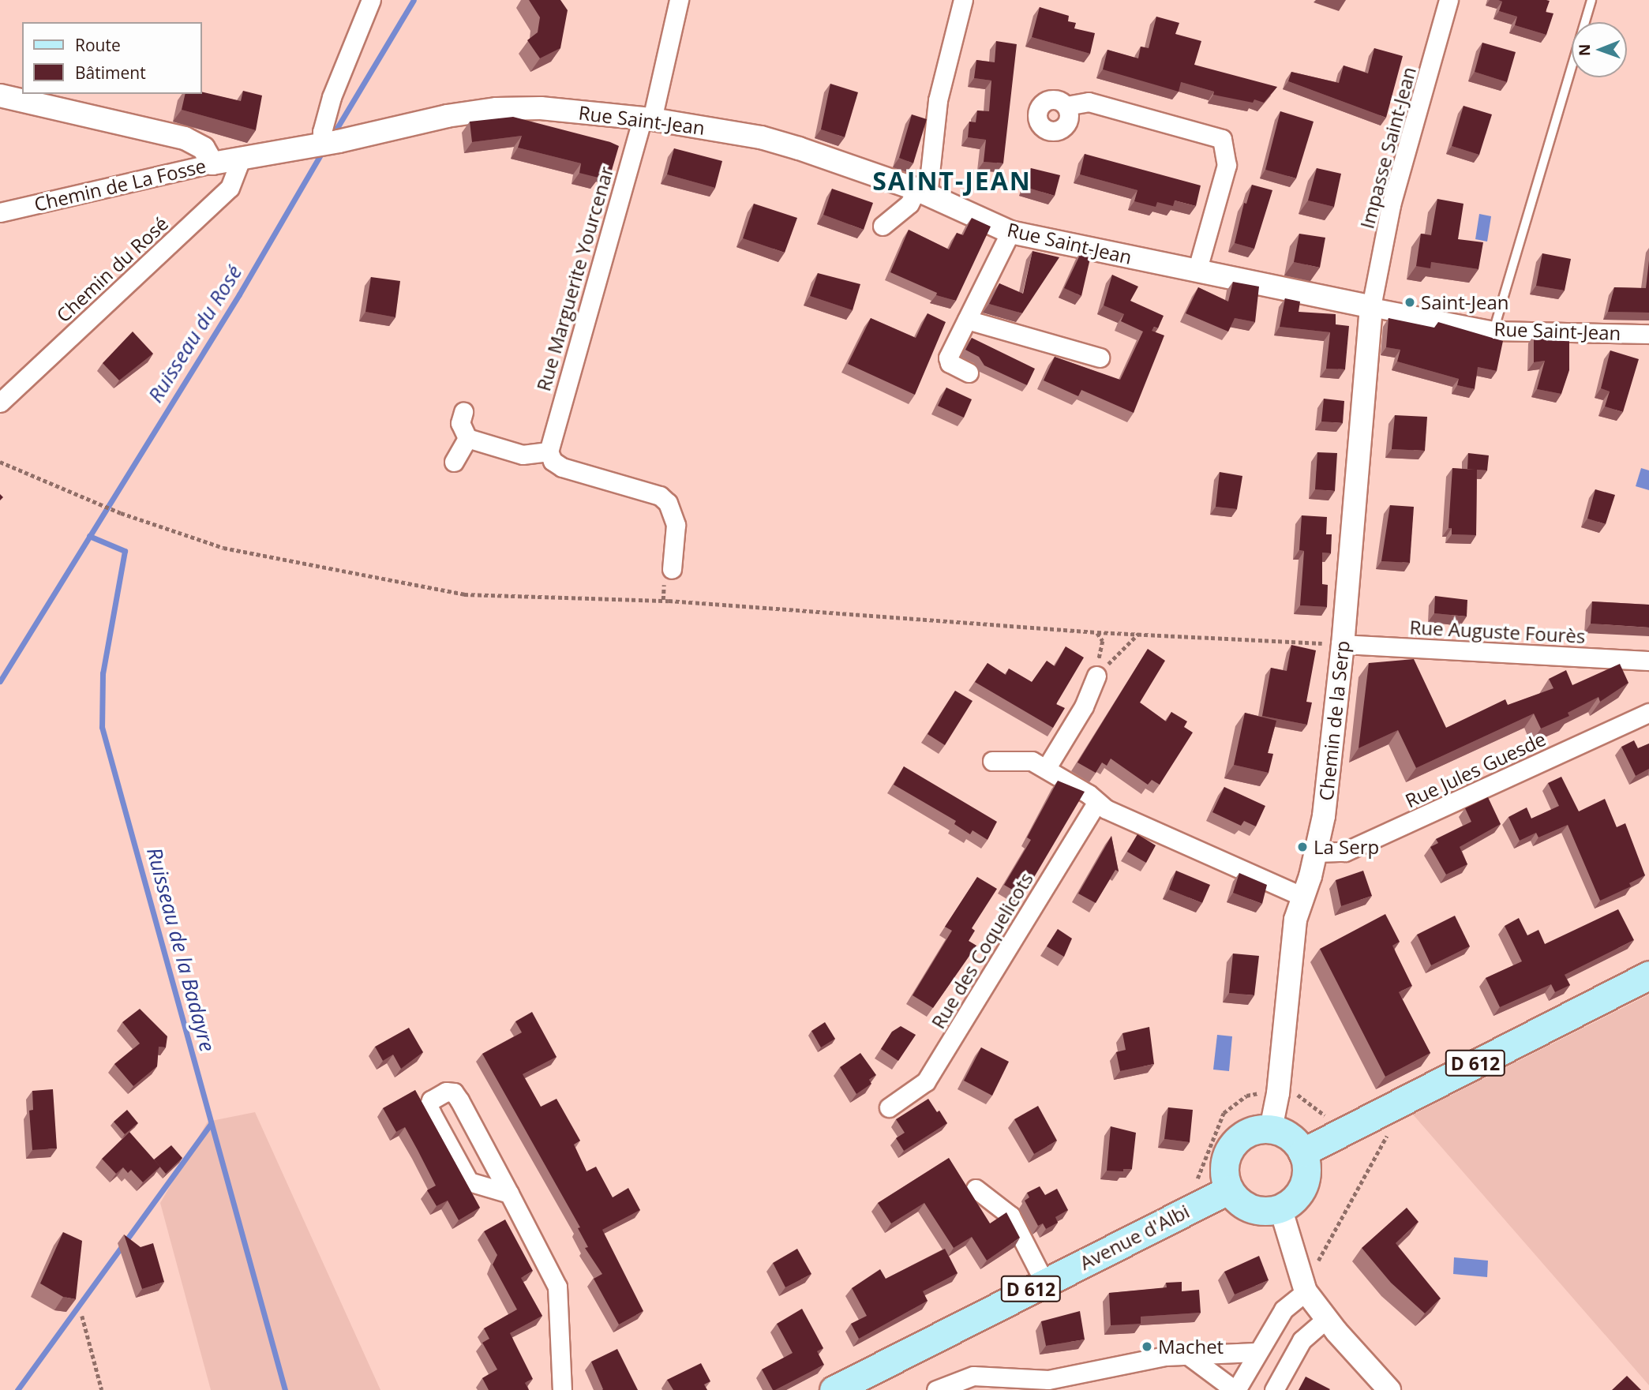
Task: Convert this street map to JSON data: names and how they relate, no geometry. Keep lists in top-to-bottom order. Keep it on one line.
{"streets":{"main road":["D 612","Avenue d'Albi"],"street":["Rue Saint-Jean","Impasse Saint-Jean","Chemin de La Fosse","Chemin du Rosé","Rue Marguerite Yourcenar","Rue Auguste Fourès","Chemin de la Serp","Rue Jules Guesde","Rue des Coquelicots"]},"crossings":[["Rue Saint-Jean","Impasse Saint-Jean"],["Rue Saint-Jean","Chemin de La Fosse"],["Rue Saint-Jean","Chemin du Rosé"],["Rue Saint-Jean","Rue Marguerite Yourcenar"],["Rue Saint-Jean","Chemin de la Serp"],["Impasse Saint-Jean","Chemin de la Serp"],["Chemin de La Fosse","Chemin du Rosé"],["Rue Auguste Fourès","Chemin de la Serp"],["Chemin de la Serp","Rue Jules Guesde"],["Chemin de la Serp","D 612"],["Chemin de la Serp","Avenue d'Albi"],["D 612","Avenue d'Albi"]],"districts":["SAINT-JEAN"],"water":["Ruisseau du Rosé","Ruisseau de la Badayre"],"places":["Saint-Jean","La Serp","Machet"],"legend":["Route","Bâtiment"],"north":"left"}
